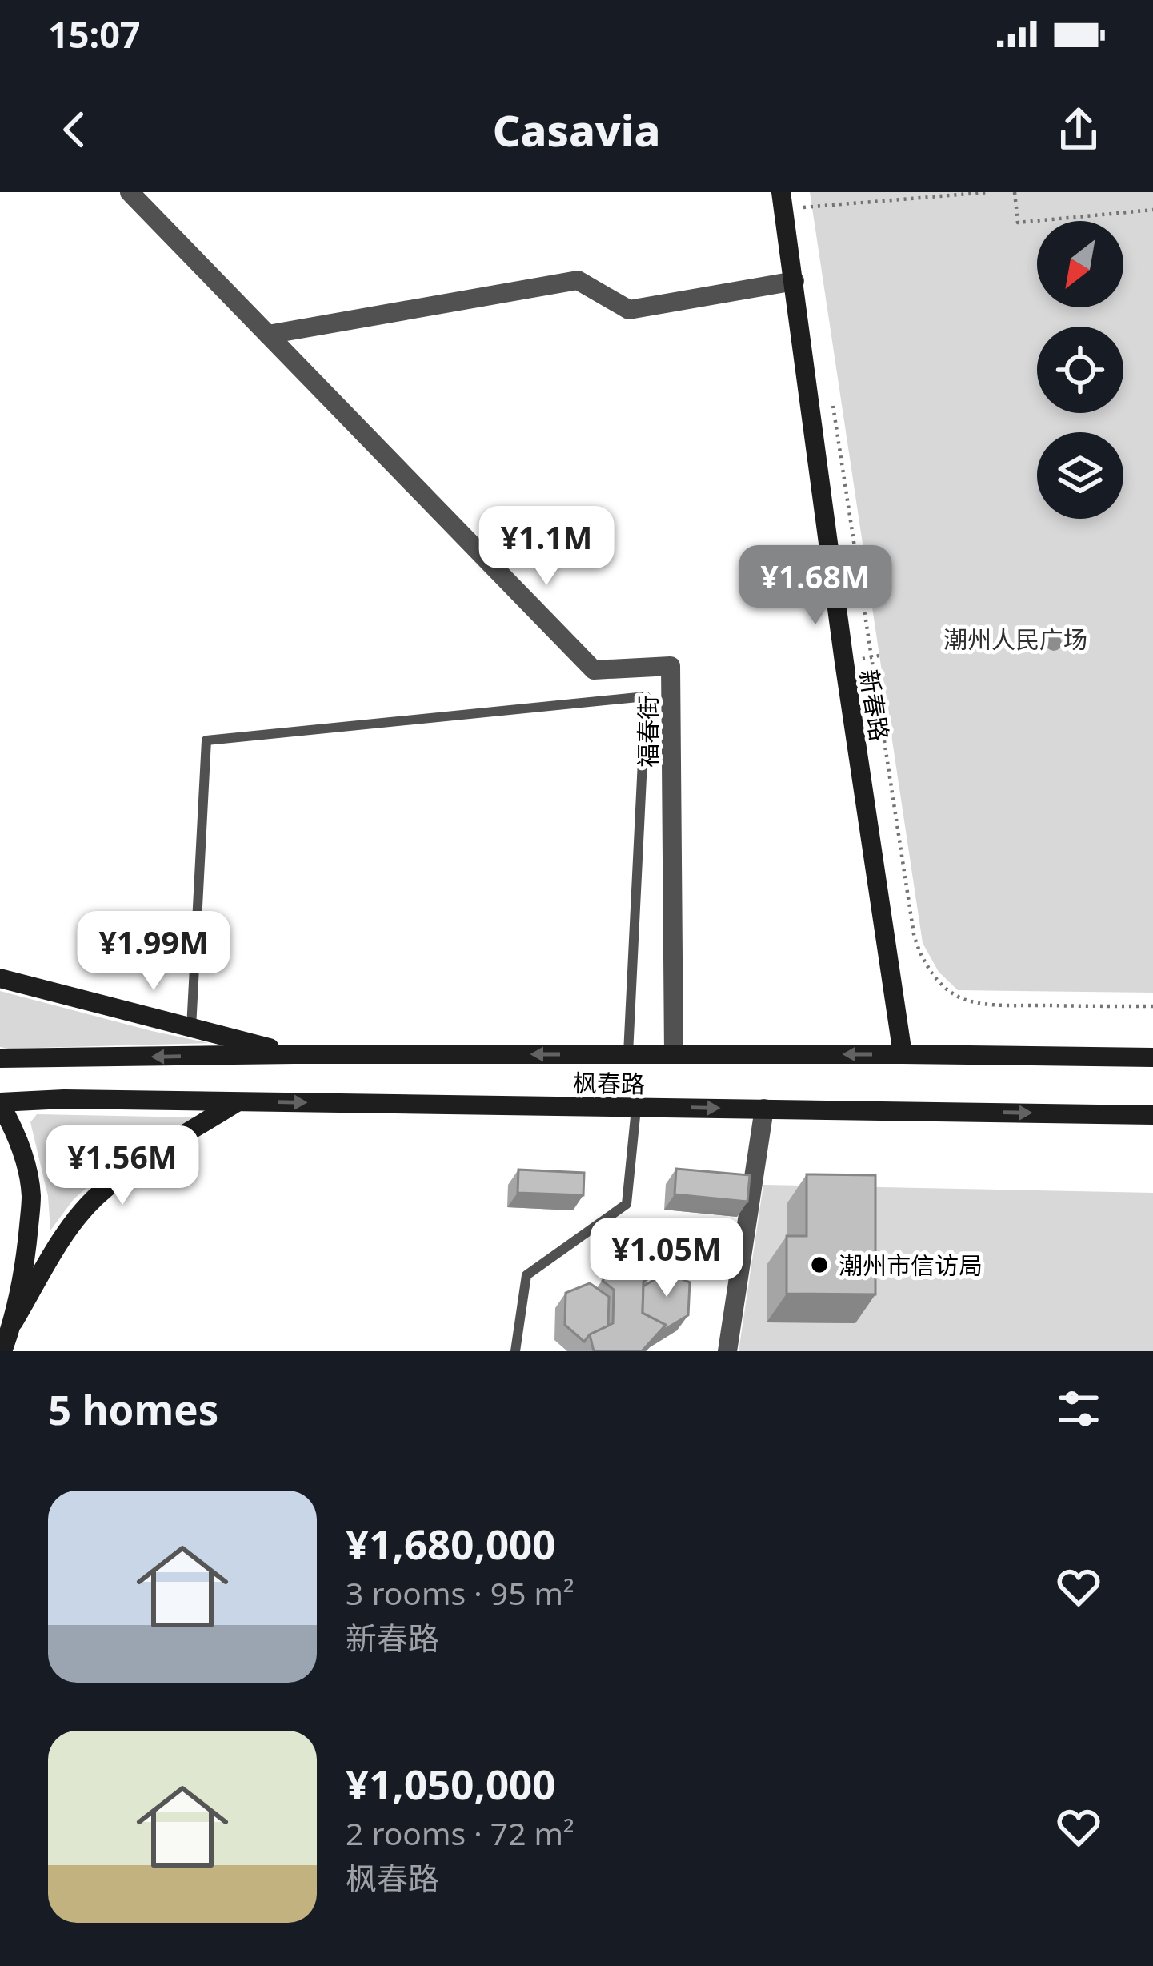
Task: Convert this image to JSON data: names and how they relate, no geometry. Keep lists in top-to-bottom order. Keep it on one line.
{"streets":{"main road":["新春路","枫春路"],"street":["福春街"]},"crossings":[["新春路","枫春路"],["福春街","枫春路"]],"parks":["潮州人民广场"],"places":["潮州市信访局"],"north":"bottom left","page":{"status":"15:07","header":"Casavia","price":["¥1.1M","¥1.68M","¥1.99M","¥1.56M","¥1.05M"],"heading":"5 homes","list":[{"name":"¥1,680,000","note":"3 rooms · 95 m² · 新春路"},{"name":"¥1,050,000","note":"2 rooms · 72 m² · 枫春路"}]}}
